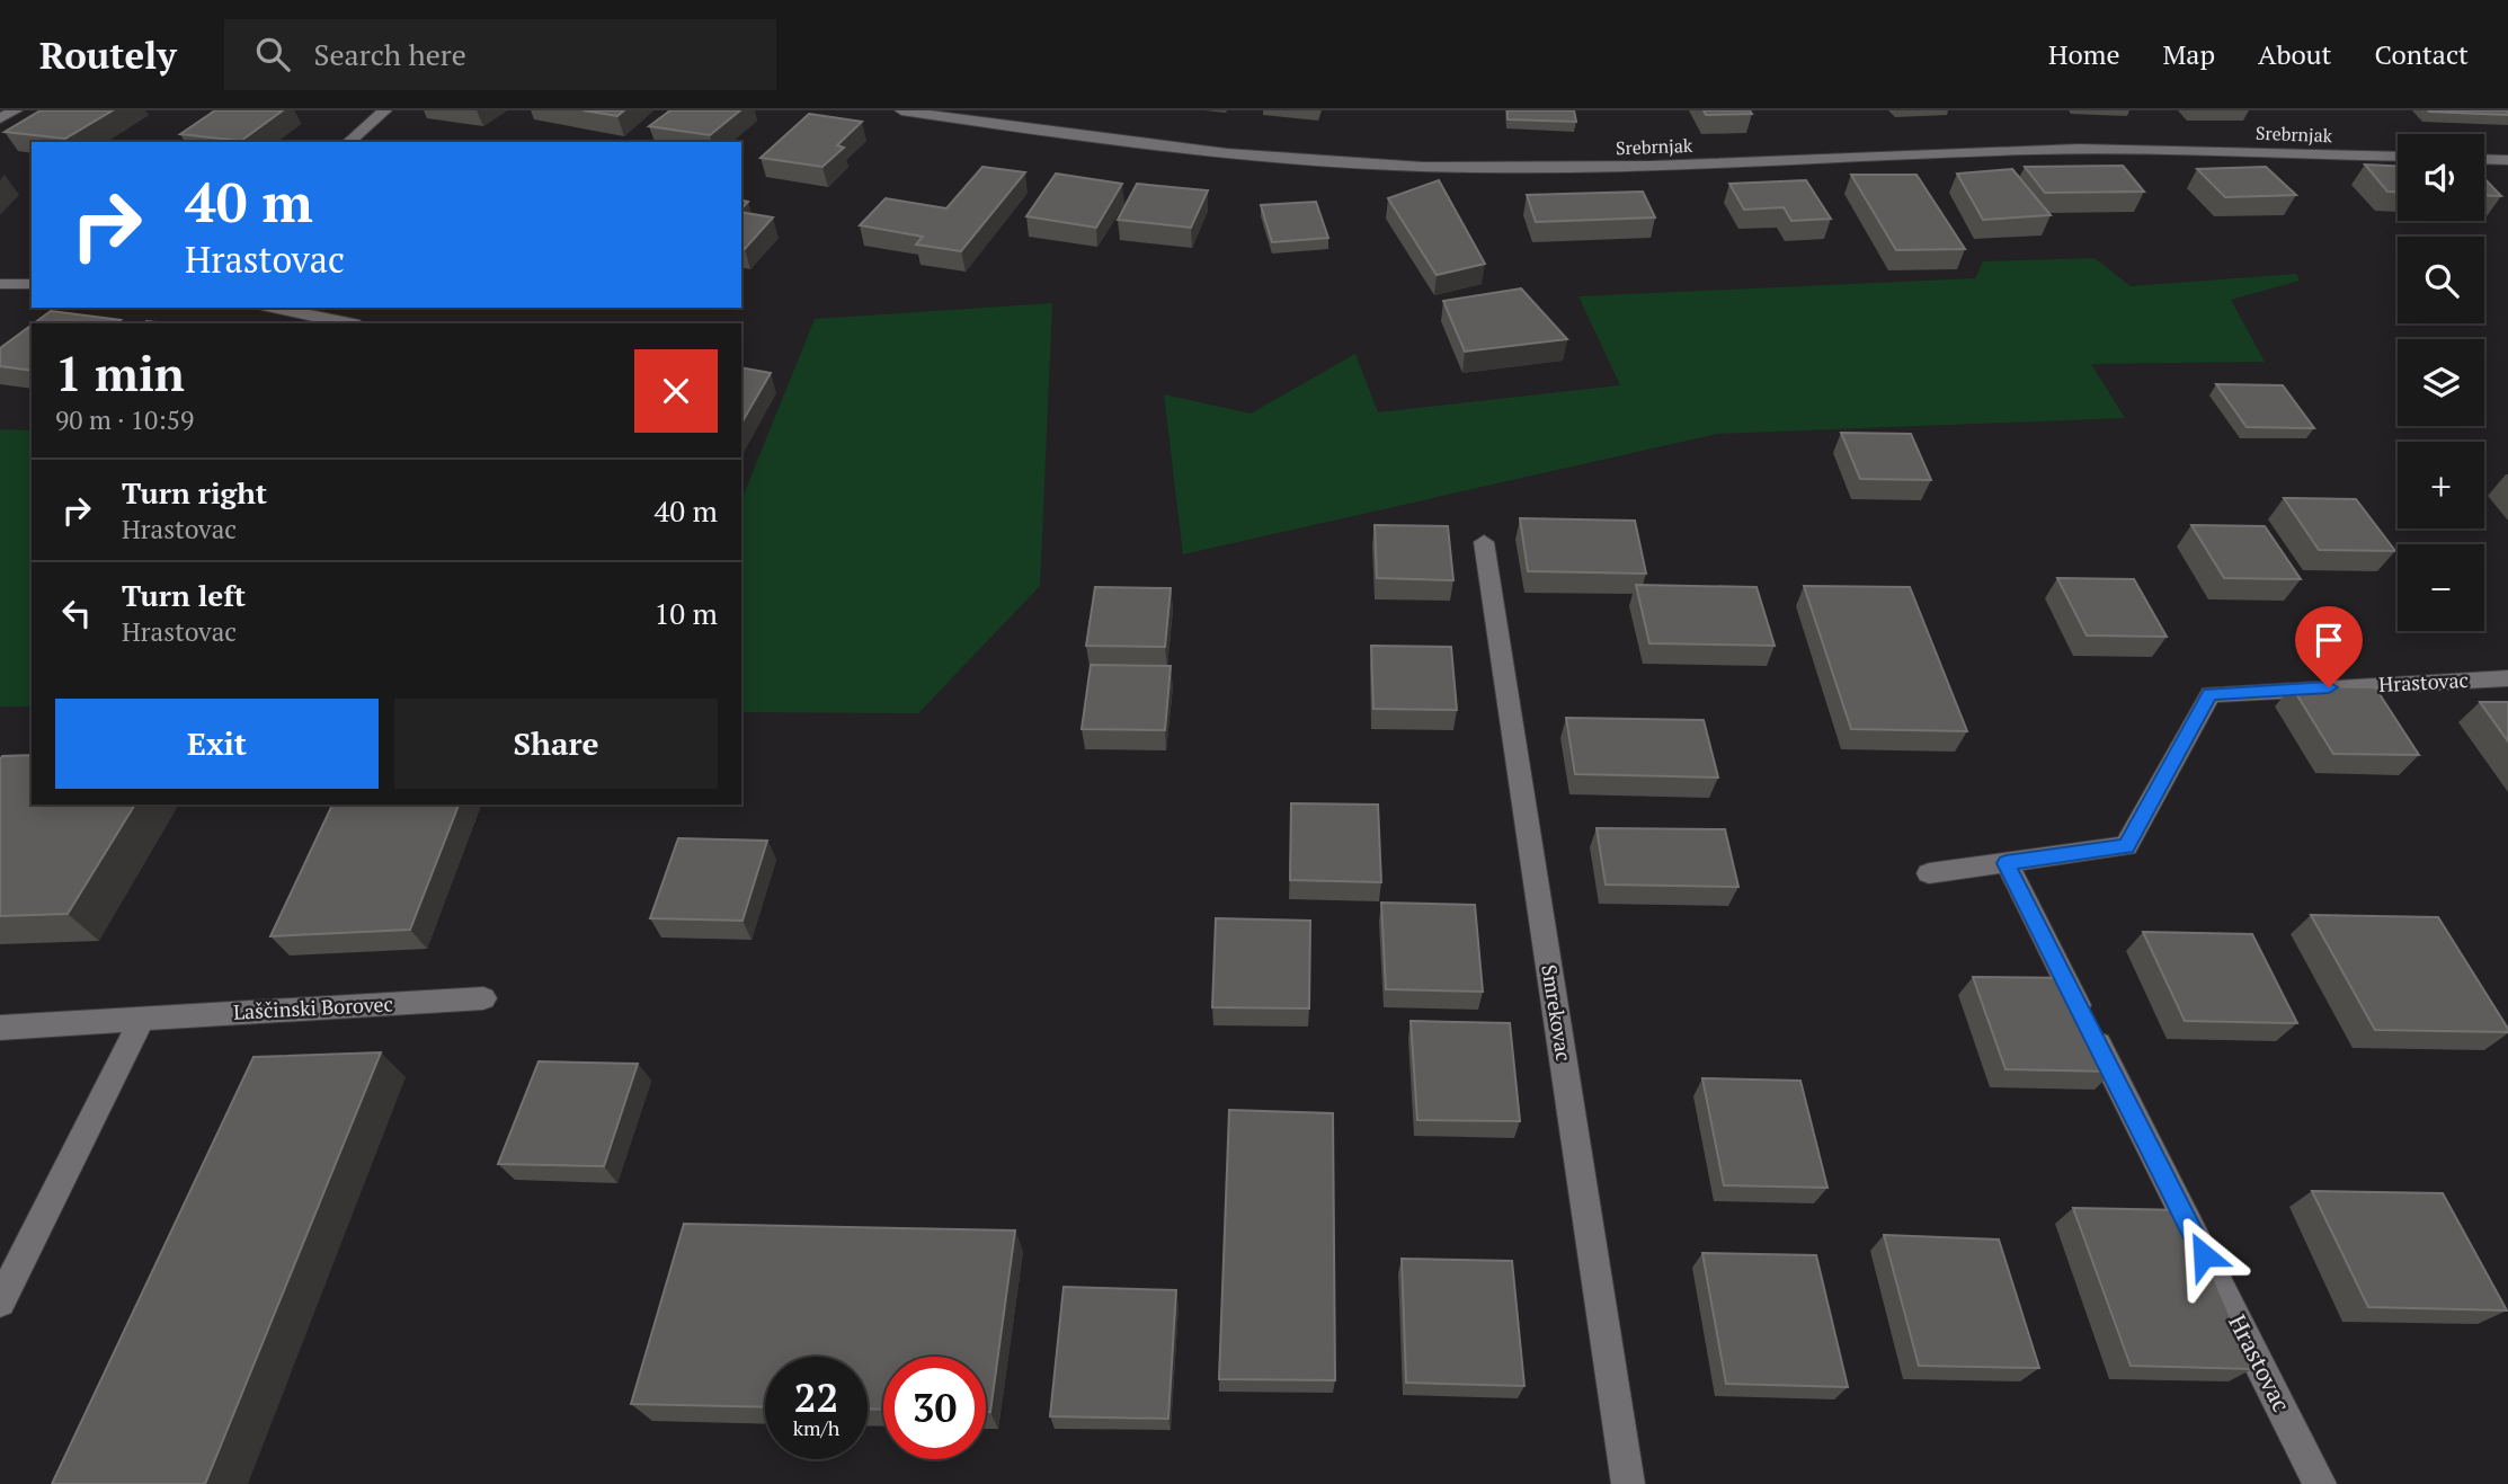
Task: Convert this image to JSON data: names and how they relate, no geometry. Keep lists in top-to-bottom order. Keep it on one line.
{"streets":{"street":["Srebrnjak","Hrastovac","Laščinski Borovec","Smrekovac"]},"page":{"header":"Routely","search":"Search here","nav":["Home","Map","About","Contact"],"map_buttons":["+","−"],"turn":["40 m","Hrastovac"],"heading":["1 min","90 m · 10:59"],"list":[{"name":"Turn right","note":"Hrastovac","value":"40 m"},{"name":"Turn left","note":"Hrastovac","value":"10 m"}],"buttons":["Exit","Share"],"speed":"22 km/h","limit":"30"}}
